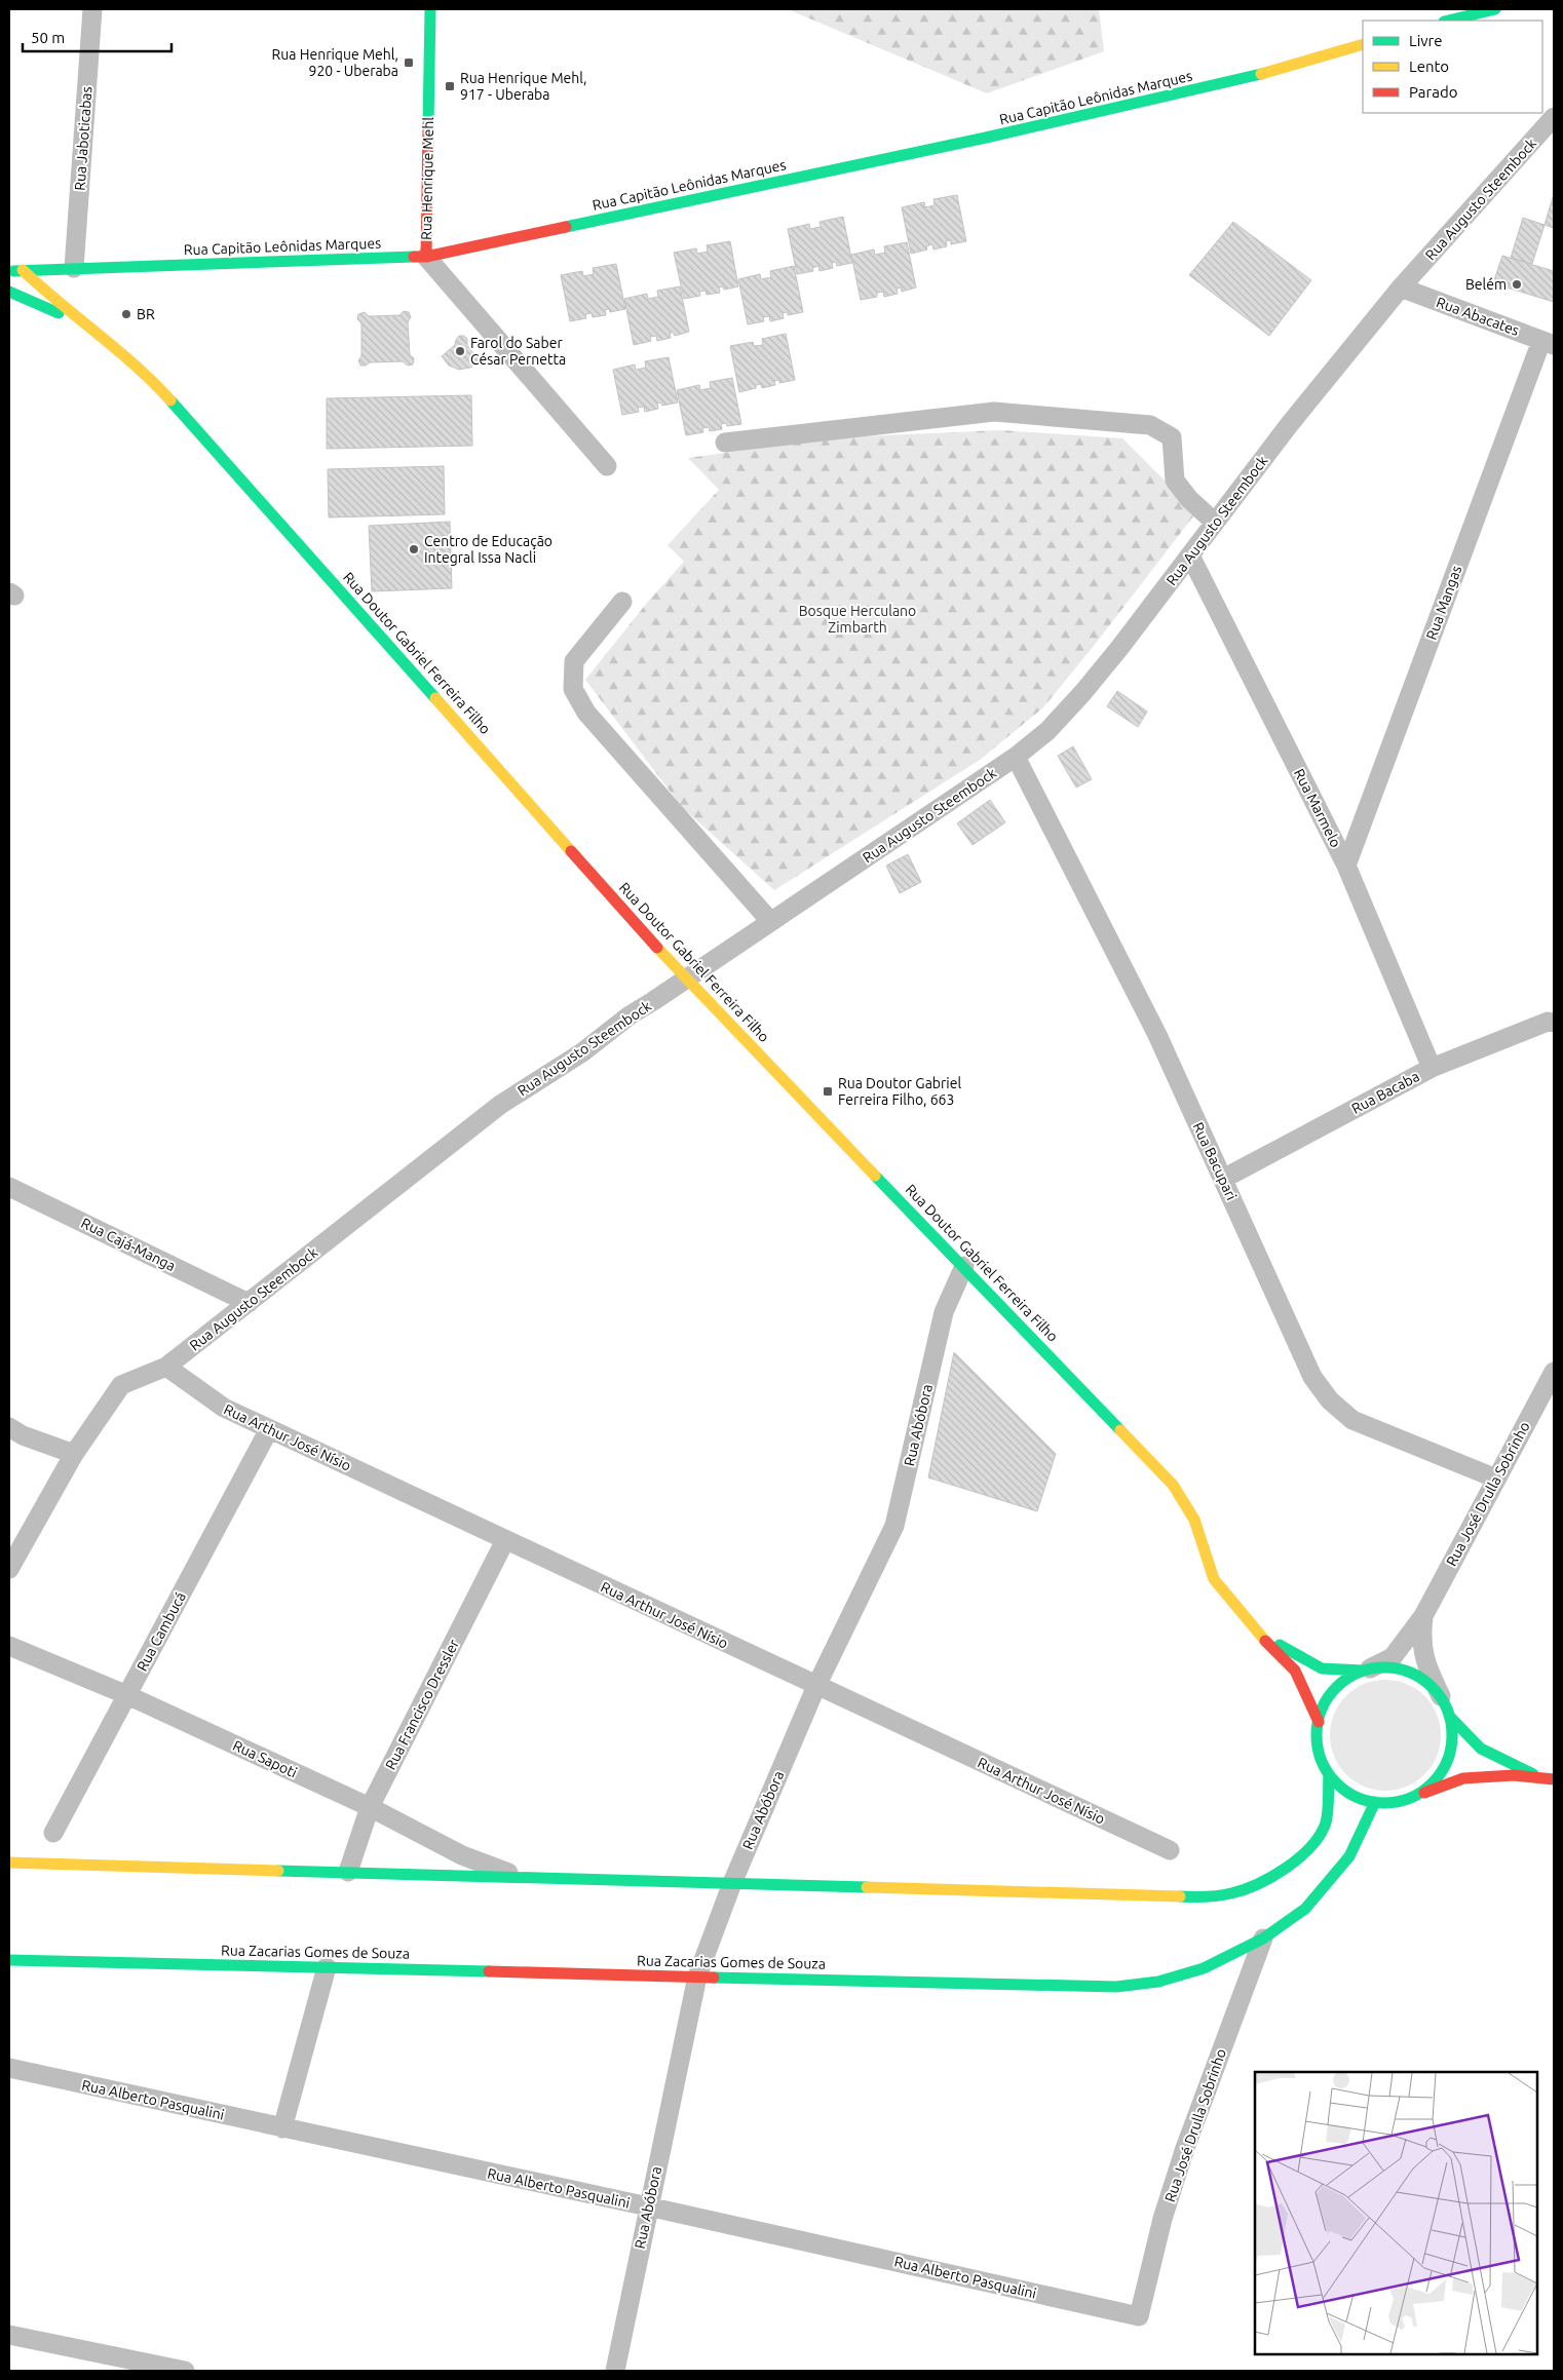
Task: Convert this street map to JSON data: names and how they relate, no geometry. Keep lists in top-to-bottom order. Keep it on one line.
{"streets":{"main road":["Rua Capitão Leônidas Marques","Rua Henrique Mehl","Rua Doutor Gabriel Ferreira Filho","Rua Zacarias Gomes de Souza"],"street":["Rua Jaboticabas","Rua Augusto Steembock","Rua Abacates","Rua Mangas","Rua Marmelo","Rua Bacaba","Rua Bacupari","Rua Cajá-Manga","Rua Abóbora","Rua Arthur José Nísio","Rua José Drulla Sobrinho","Rua Cambucá","Rua Francisco Dressler","Rua Sapoti","Rua Alberto Pasqualini"]},"crossings":[["Rua Capitão Leônidas Marques","Rua Jaboticabas"],["Rua Capitão Leônidas Marques","Rua Henrique Mehl"],["Rua Capitão Leônidas Marques","Rua Doutor Gabriel Ferreira Filho"],["Rua Augusto Steembock","Rua Abacates"],["Rua Augusto Steembock","Rua Doutor Gabriel Ferreira Filho"],["Rua Augusto Steembock","Rua Marmelo"],["Rua Augusto Steembock","Rua Bacupari"],["Rua Augusto Steembock","Rua Cajá-Manga"],["Rua Augusto Steembock","Rua Arthur José Nísio"],["Rua Abacates","Rua Mangas"],["Rua Mangas","Rua Marmelo"],["Rua Doutor Gabriel Ferreira Filho","Rua Abóbora"],["Rua Doutor Gabriel Ferreira Filho","Rua José Drulla Sobrinho"],["Rua Doutor Gabriel Ferreira Filho","Rua Zacarias Gomes de Souza"],["Rua Marmelo","Rua Bacaba"],["Rua Bacaba","Rua Bacupari"],["Rua Bacupari","Rua José Drulla Sobrinho"],["Rua Abóbora","Rua Arthur José Nísio"],["Rua Abóbora","Rua Zacarias Gomes de Souza"],["Rua Abóbora","Rua Alberto Pasqualini"],["Rua Arthur José Nísio","Rua Cambucá"],["Rua Arthur José Nísio","Rua Francisco Dressler"],["Rua José Drulla Sobrinho","Rua Zacarias Gomes de Souza"],["Rua José Drulla Sobrinho","Rua Alberto Pasqualini"],["Rua Cambucá","Rua Sapoti"],["Rua Francisco Dressler","Rua Sapoti"]],"parks":["Bosque Herculano Zimbarth"],"places":{"transit":["Rua Henrique Mehl, 920 - Uberaba","Rua Henrique Mehl, 917 - Uberaba","Rua Doutor Gabriel Ferreira Filho, 663"],"other":["Belém","BR","Farol do Saber César Pernetta","Centro de Educação Integral Issa Nacli"]},"legend":["Livre","Lento","Parado"],"scale_bar":"50 m"}
